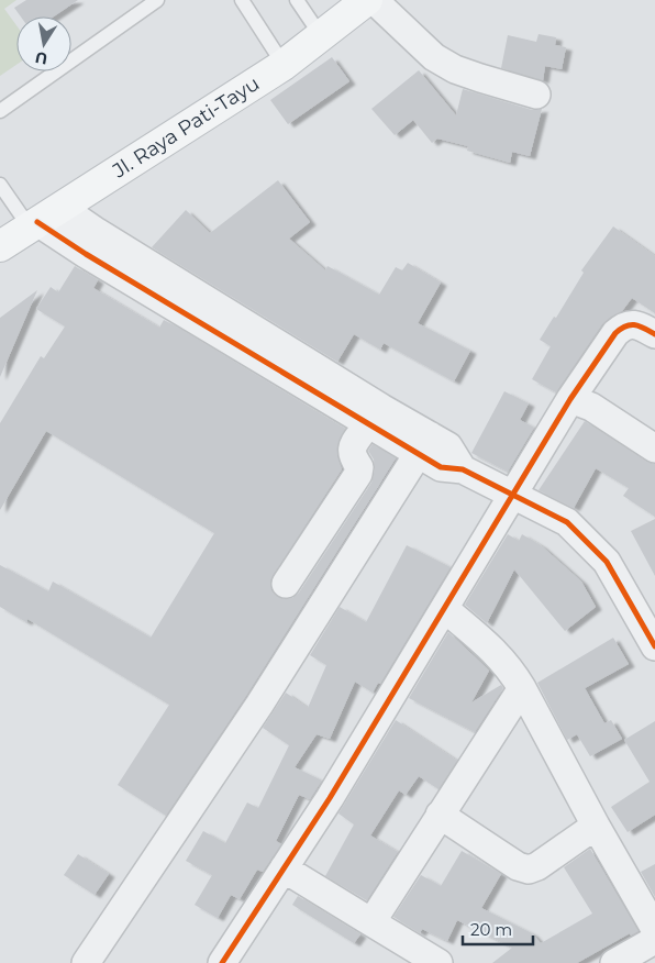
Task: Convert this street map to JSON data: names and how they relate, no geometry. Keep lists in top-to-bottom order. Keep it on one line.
{"streets":{"main road":["Jl. Raya Pati-Tayu"]},"scale_bar":"20 m","north":"bottom"}
